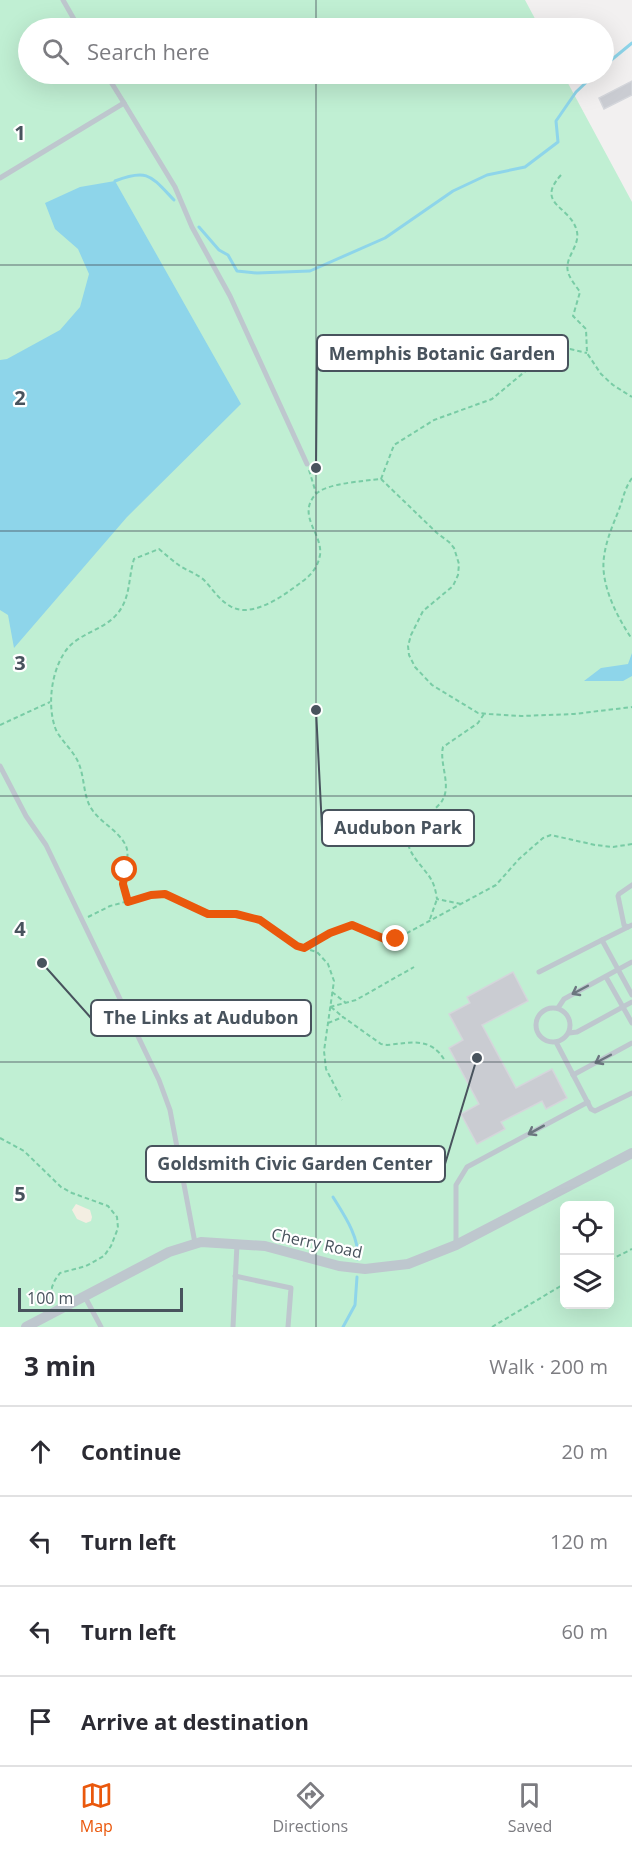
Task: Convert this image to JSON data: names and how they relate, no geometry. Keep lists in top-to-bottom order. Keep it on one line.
{"streets":{"street":["Cherry Road"]},"places":["Memphis Botanic Garden","Audubon Park","The Links at Audubon","Goldsmith Civic Garden Center"],"scale_bar":"100 m","page":{"search":"Search here","scale":"100 m","heading":["3 min","Walk · 200 m"],"list":[["Continue","20 m"],["Turn left","120 m"],["Turn left","60 m"],"Arrive at destination"],"nav":["Map","Directions","Saved"]},"grid":{"rows":["1","2","3","4","5"]}}
